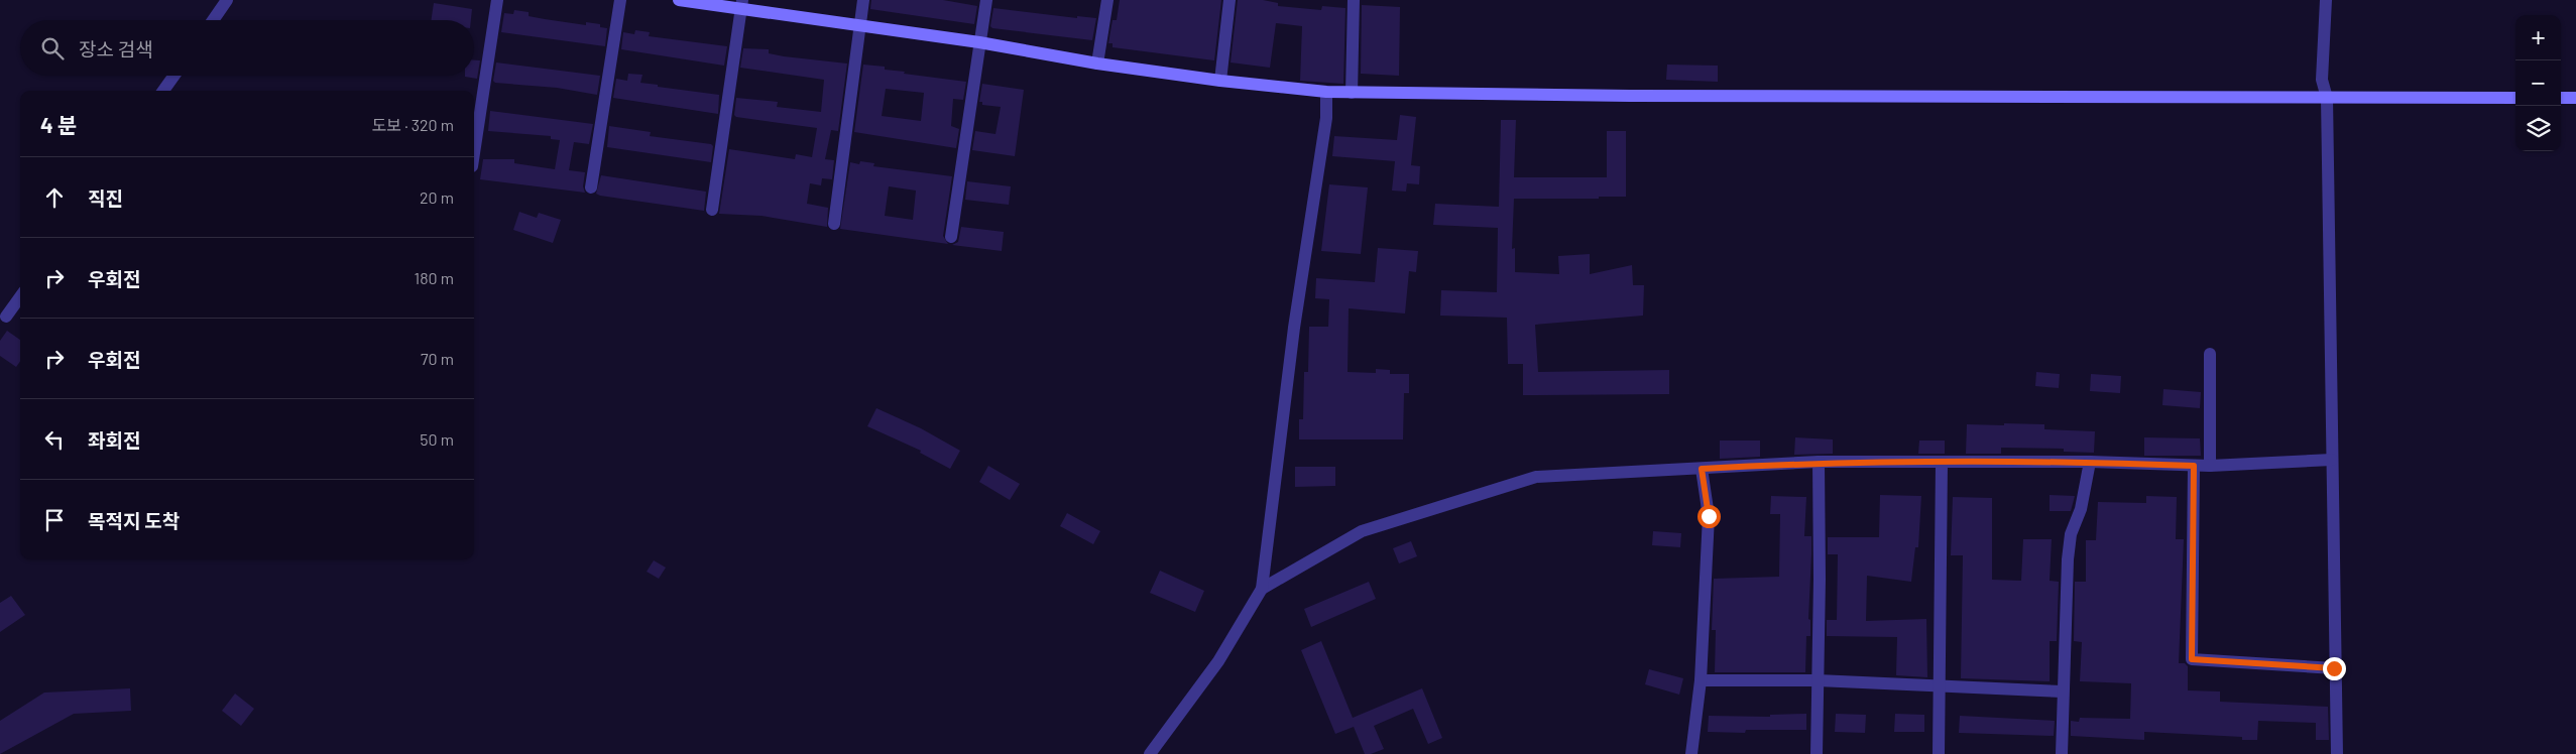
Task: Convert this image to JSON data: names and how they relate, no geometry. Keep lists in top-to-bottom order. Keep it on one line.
{"page":{"map_buttons":["+","−"],"search":"장소 검색","heading":["4 분","도보 · 320 m"],"list":[["직진","20 m"],["우회전","180 m"],["우회전","70 m"],["좌회전","50 m"],"목적지 도착"]}}
